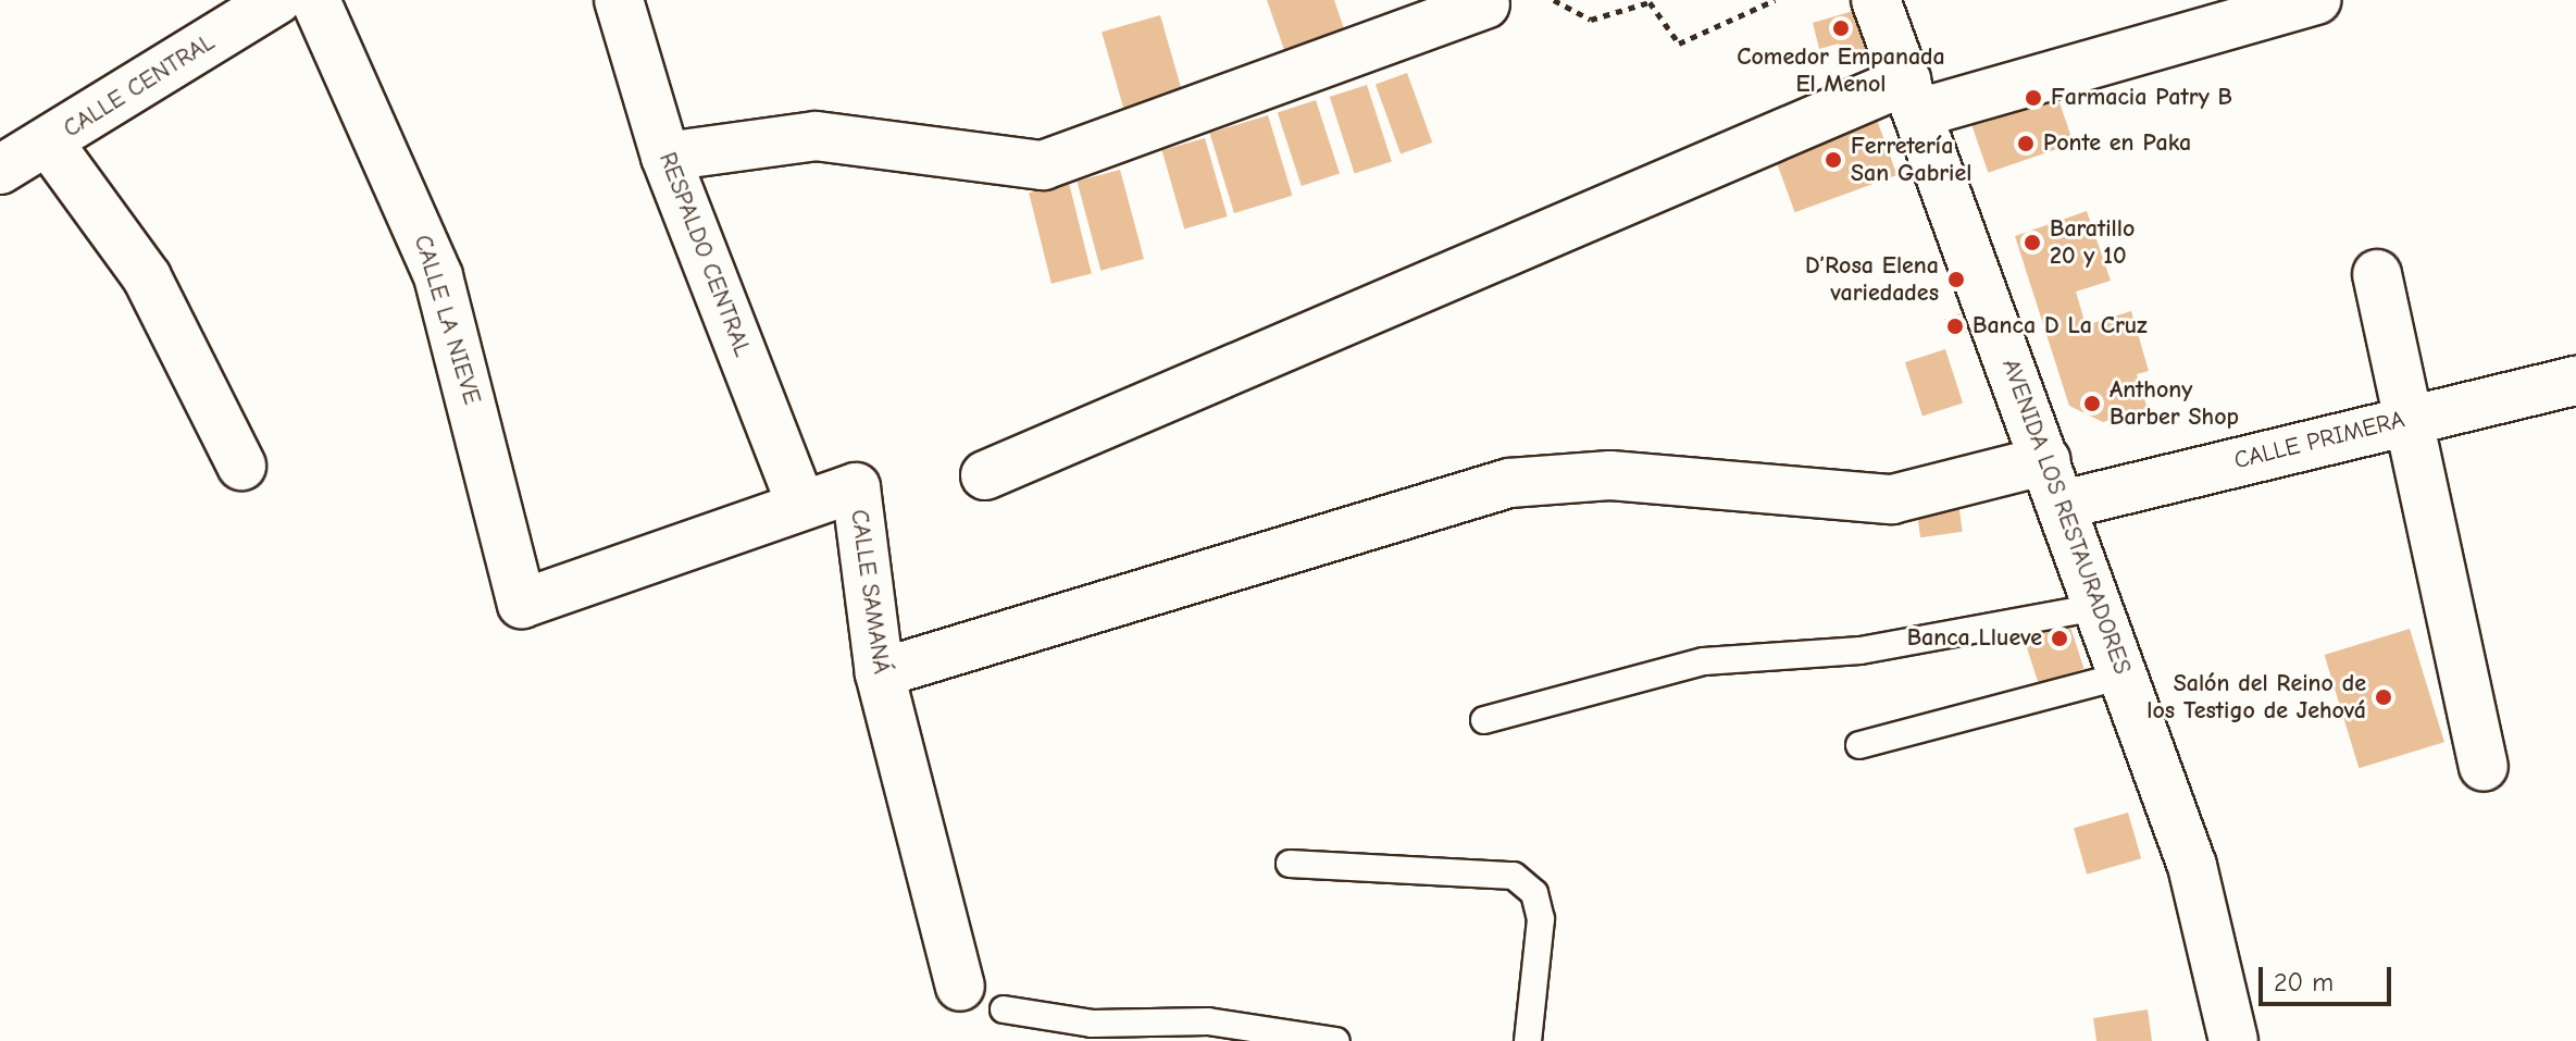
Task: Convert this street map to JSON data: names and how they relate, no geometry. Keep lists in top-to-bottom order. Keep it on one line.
{"streets":{"street":["CALLE CENTRAL","RESPALDO CENTRAL","CALLE LA NIEVE","CALLE PRIMERA","AVENIDA LOS RESTAURADORES","CALLE SAMANÁ"]},"crossings":[["RESPALDO CENTRAL","CALLE SAMANÁ"],["CALLE LA NIEVE","CALLE SAMANÁ"],["CALLE PRIMERA","AVENIDA LOS RESTAURADORES"]],"places":["Comedor Empanada El Menol","Farmacia Patry B","Ponte en Paka","Ferretería San Gabriel","Baratillo 20 y 10","D’Rosa Elena variedades","Banca D La Cruz","Anthony Barber Shop","Banca Llueve","Salón del Reino de los Testigo de Jehová"],"scale_bar":"20 m"}
